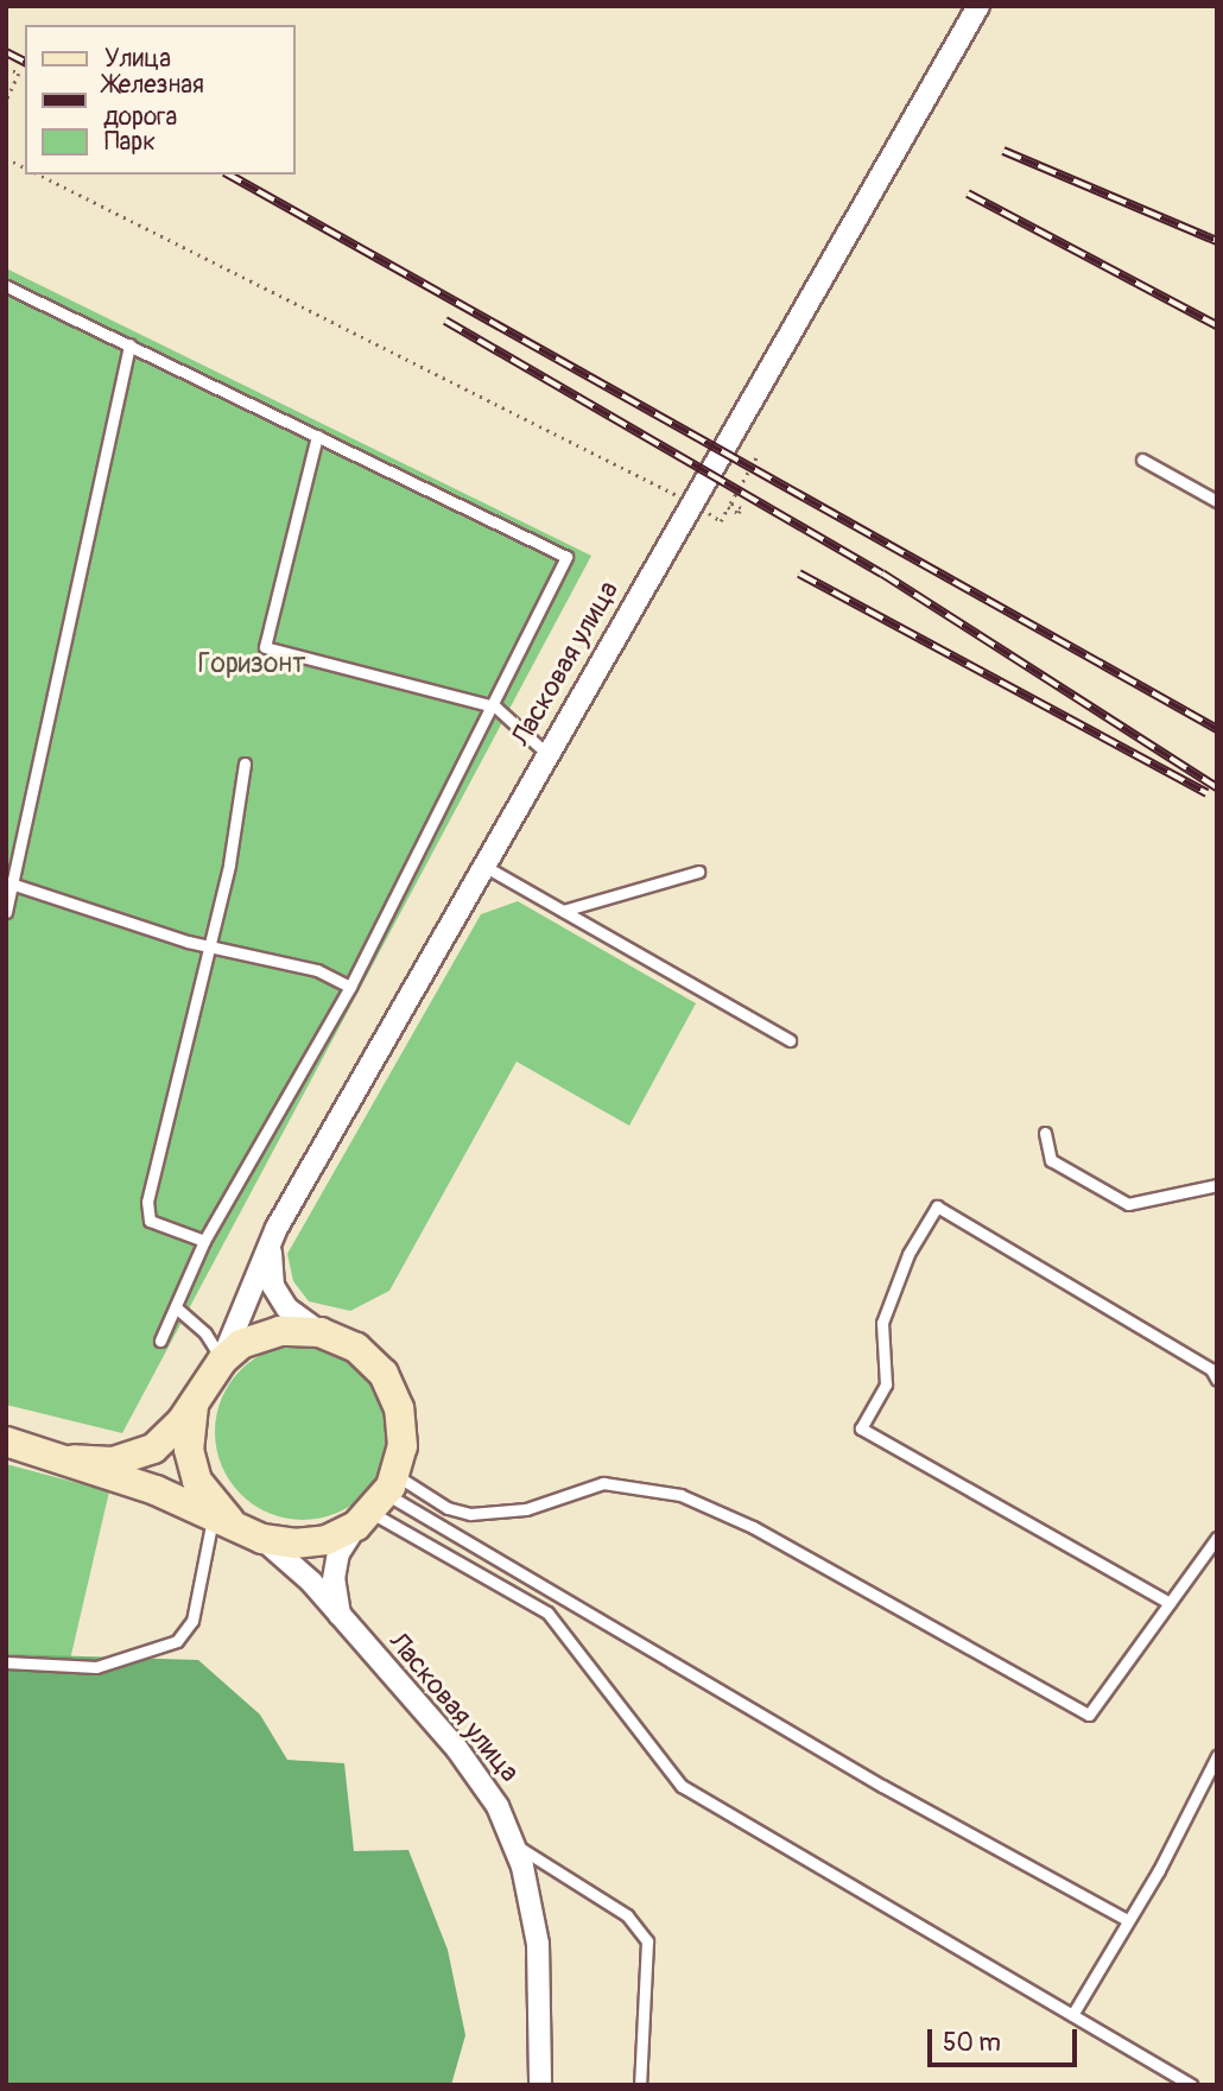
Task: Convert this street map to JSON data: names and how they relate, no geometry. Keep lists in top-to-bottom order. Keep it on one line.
{"streets":{"street":["Ласковая улица"]},"parks":["Горизонт"],"legend":["Улица","Железная дорога","Парк"],"scale_bar":"50 m"}
